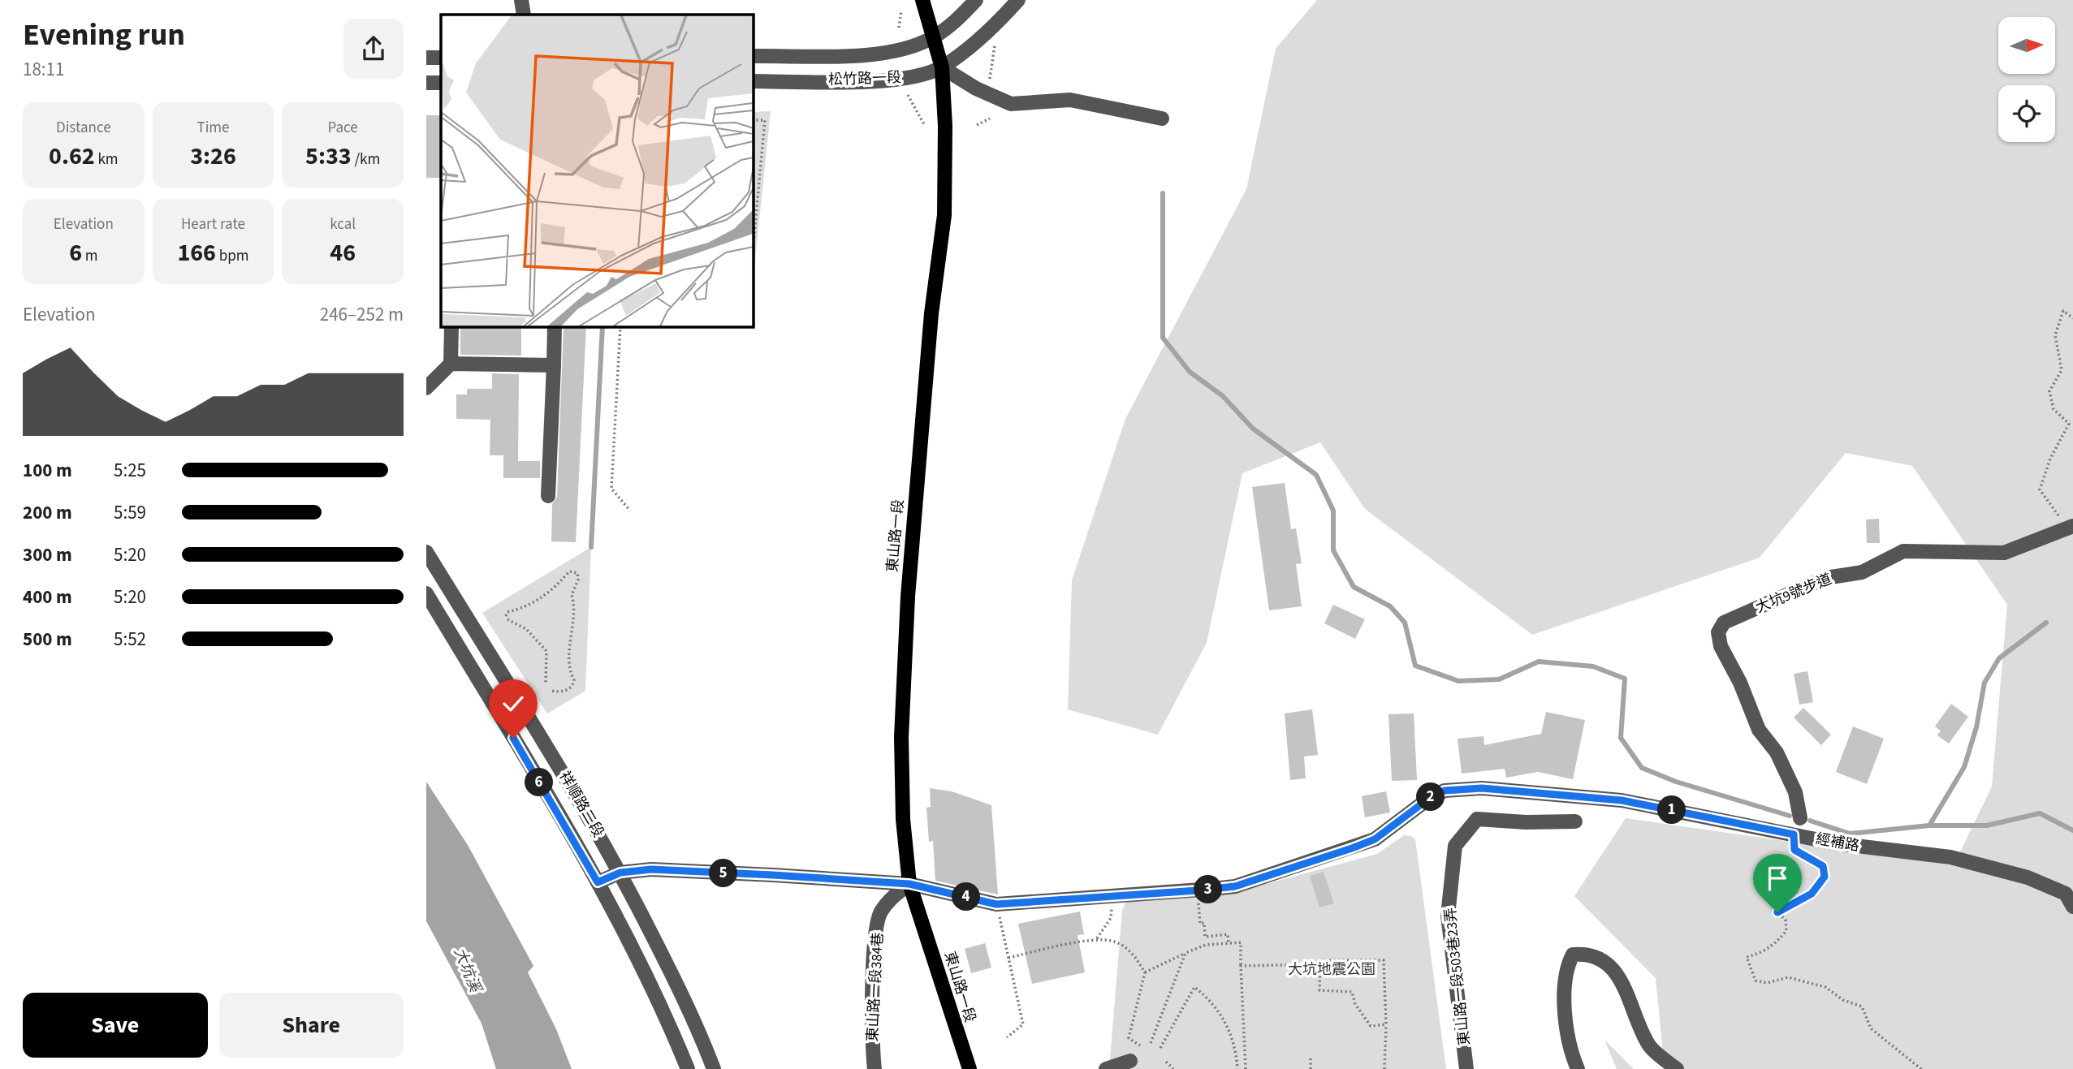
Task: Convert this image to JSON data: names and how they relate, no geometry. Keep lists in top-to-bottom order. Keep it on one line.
{"streets":{"main road":["東山路一段"],"street":["松竹路一段","大坑9號步道","祥順路二段","經補路","東山路一段503巷23弄","東山路一段384巷"]},"crossings":[["松竹路一段","東山路一段"],["東山路一段","經補路"],["東山路一段","東山路一段384巷"],["祥順路二段","經補路"],["經補路","東山路一段384巷"]],"water":["大坑溪"],"parks":["大坑地震公園"],"north":"right","page":{"heading":["Evening run","18:11"],"stats":[["Distance","0.62 km"],["Time","3:26"],["Pace","5:33 /km"],["Elevation","6 m"],["Heart rate","166 bpm"],["kcal","46"]],"chart":["Elevation","246–252 m"],"list":[{"name":"100 m","note":"5:25"},{"name":"200 m","note":"5:59"},{"name":"300 m","note":"5:20"},{"name":"400 m","note":"5:20"},{"name":"500 m","note":"5:52"}],"pins":["6","2","1","5","3","4"],"buttons":["Save","Share"]}}
